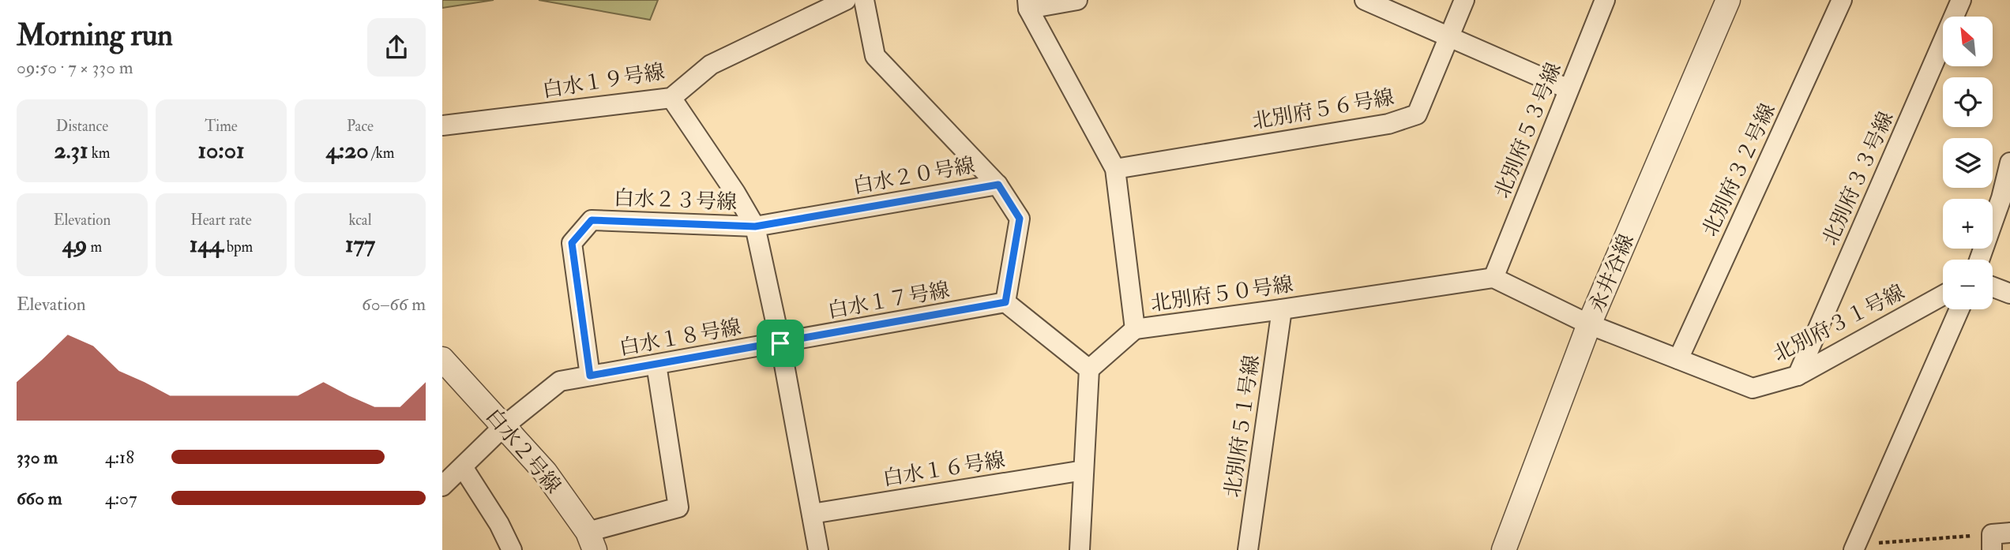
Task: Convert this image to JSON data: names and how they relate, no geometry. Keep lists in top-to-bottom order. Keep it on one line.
{"streets":{"street":["白水１９号線","北別府５６号線","北別府５３号線","北別府３２号線","白水２０号線","北別府３３号線","白水２３号線","永井谷線","北別府５０号線","白水１７号線","北別府３１号線","白水１８号線","北別府５１号線","白水２号線","白水１６号線"]},"crossings":[["北別府５６号線","北別府５０号線"],["北別府５３号線","北別府５０号線"],["北別府３２号線","北別府３１号線"],["白水２０号線","白水２３号線"],["白水２０号線","白水１７号線"],["北別府３３号線","北別府３１号線"],["白水２３号線","白水１８号線"],["永井谷線","北別府３１号線"],["北別府５０号線","北別府５１号線"],["白水１７号線","白水１８号線"],["白水１８号線","白水２号線"]],"north":"top left","page":{"heading":["Morning run","09:50 · 7 × 330 m"],"map_buttons":["+","−"],"stats":[["Distance","2.31 km"],["Time","10:01"],["Pace","4:20 /km"],["Elevation","49 m"],["Heart rate","144 bpm"],["kcal","177"]],"chart":["Elevation","60–66 m"],"list":[{"name":"330 m","note":"4:18"},{"name":"660 m","note":"4:07"}]}}
